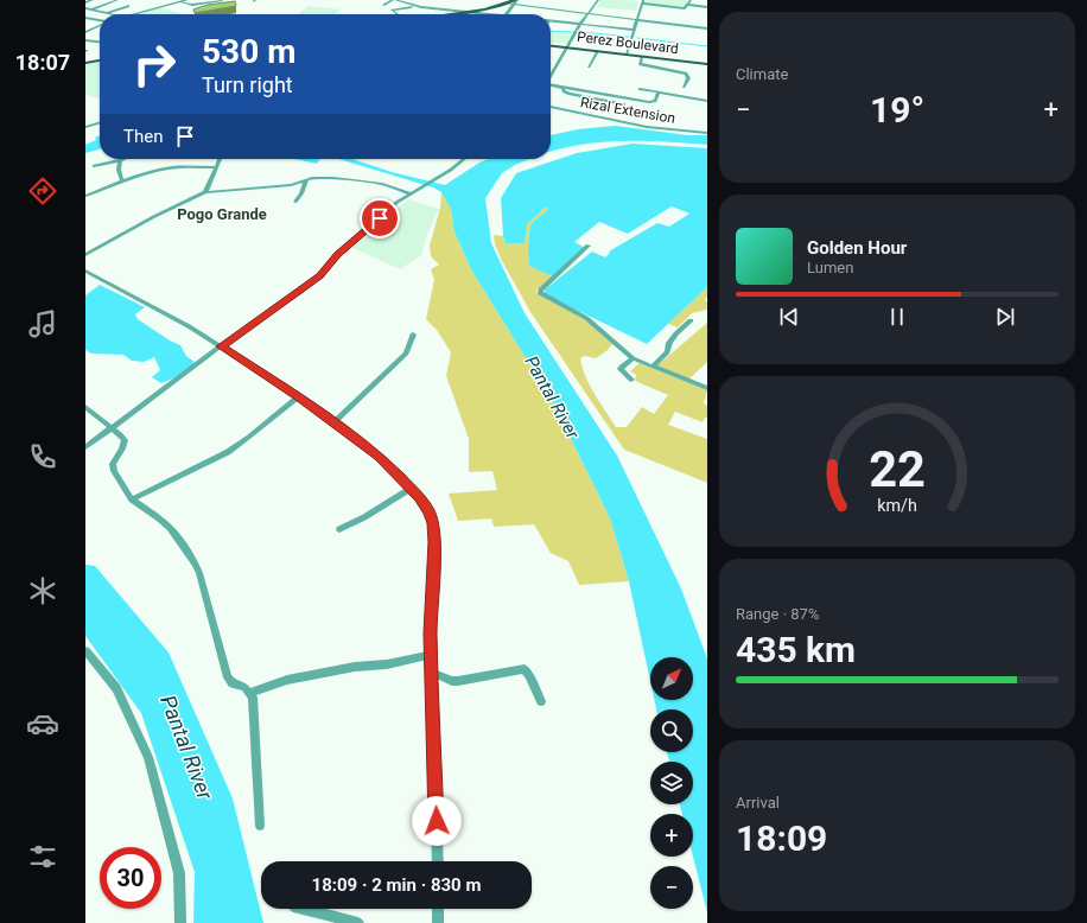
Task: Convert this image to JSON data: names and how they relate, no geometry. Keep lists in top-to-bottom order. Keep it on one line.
{"streets":{"main road":["Perez Boulevard"],"street":["Rizal Extension"]},"districts":["Pogo Grande"],"water":["Pantal River"],"north":"top right","page":{"tabs":"18:07","tile":["Climate",["Range · 87%","435 km"],["Arrival","18:09"]],"turn":["530 m","Turn right"],"heat":["−","19°","+"],"then":"Then","song":["Golden Hour","Lumen"],"map_buttons":["+","−"],"limit":"30","trip":"18:09 · 2 min · 830 m","gauge":["22","km/h"]}}
